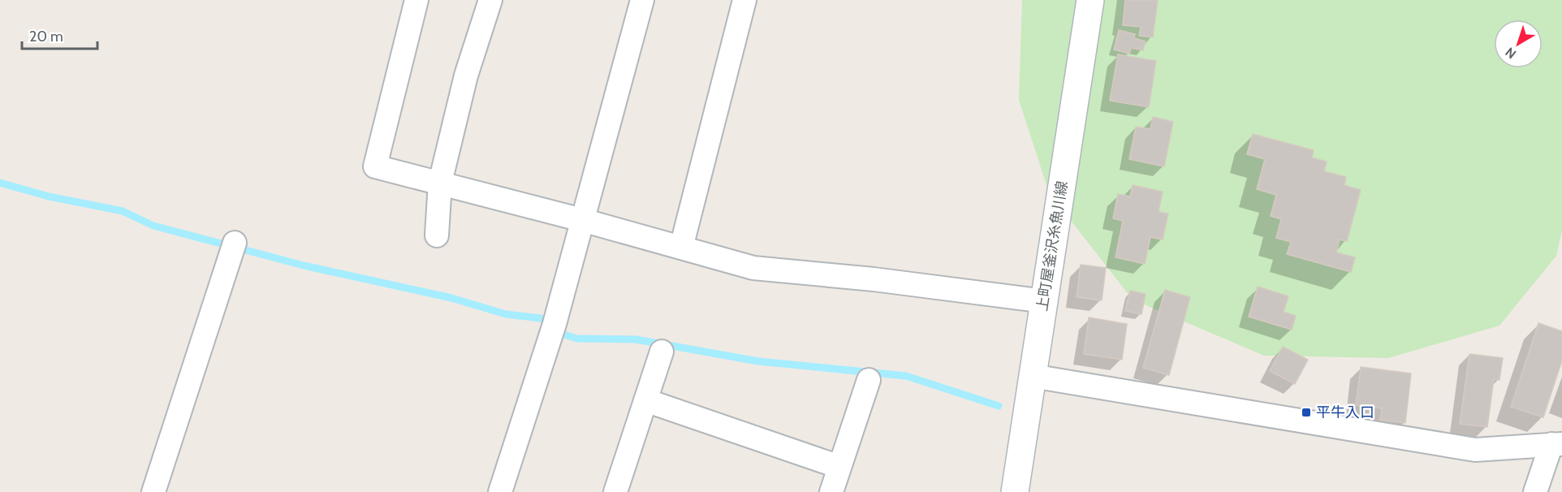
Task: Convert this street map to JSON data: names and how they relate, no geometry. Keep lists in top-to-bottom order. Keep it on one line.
{"streets":{"main road":["上町屋釜沢糸魚川線"]},"places":{"transit":["平牛入口"]},"scale_bar":"20 m","north":"bottom left"}
